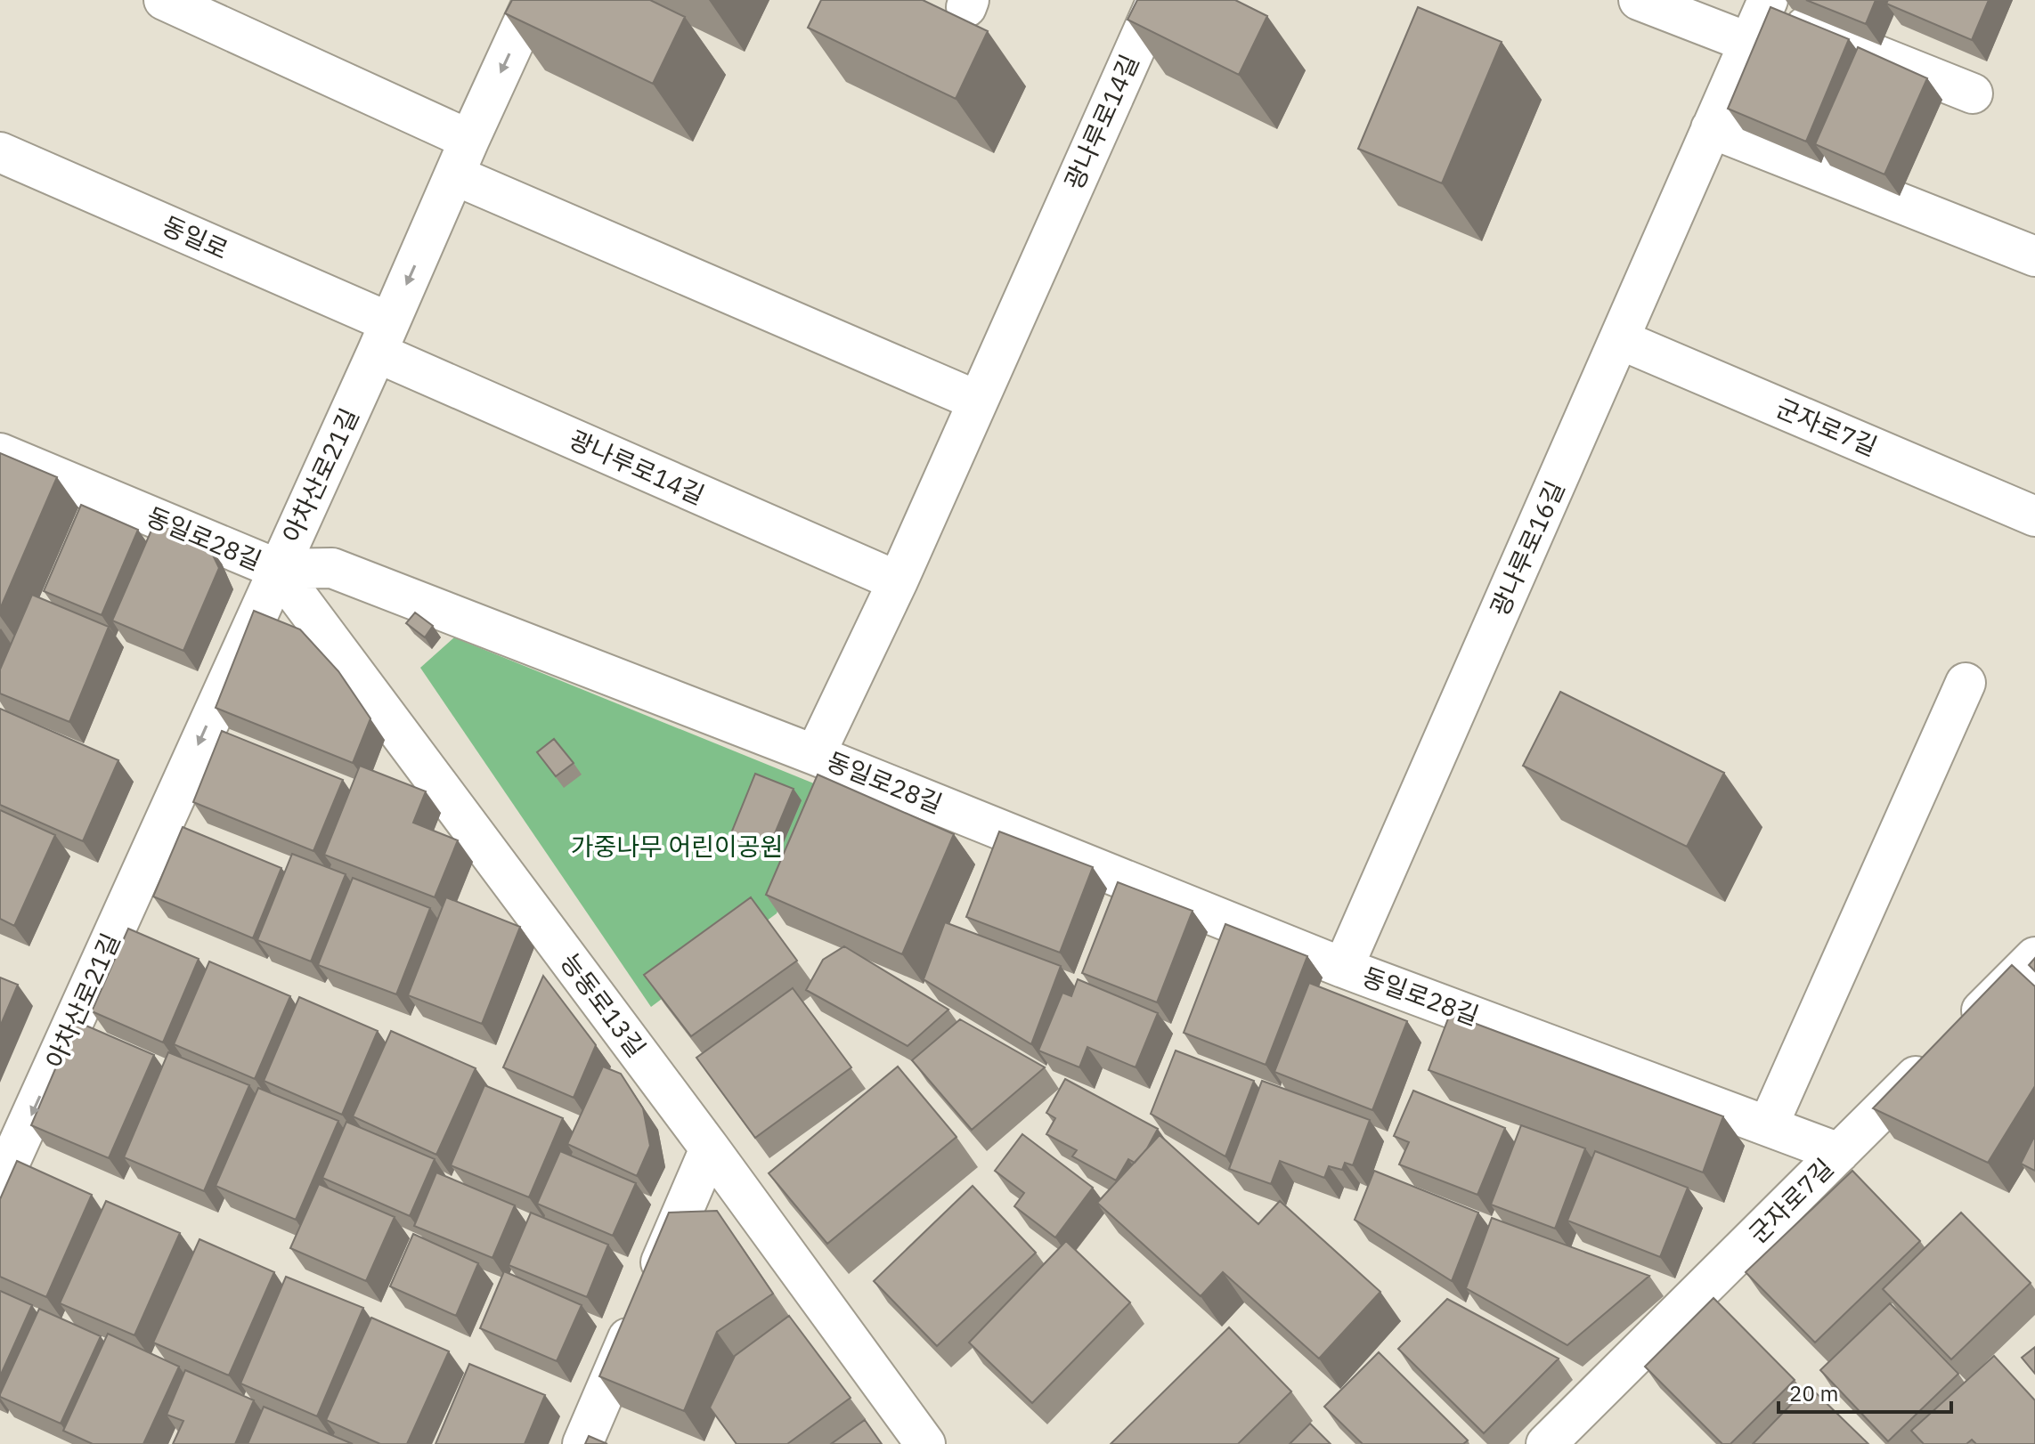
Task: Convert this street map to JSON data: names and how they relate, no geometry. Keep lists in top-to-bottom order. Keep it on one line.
{"streets":{"street":["광나루로14길","동일로","군자로7길","아차산로21길","동일로28길","광나루로16길","능동로13길"]},"crossings":[["광나루로14길","동일로"],["광나루로14길","아차산로21길"],["광나루로14길","동일로28길"],["동일로","아차산로21길"],["군자로7길","동일로28길"],["군자로7길","광나루로16길"],["아차산로21길","동일로28길"],["아차산로21길","능동로13길"],["동일로28길","광나루로16길"],["동일로28길","능동로13길"]],"one_way":["아차산로21길"],"parks":["가중나무 어린이공원"],"scale_bar":"20 m"}
